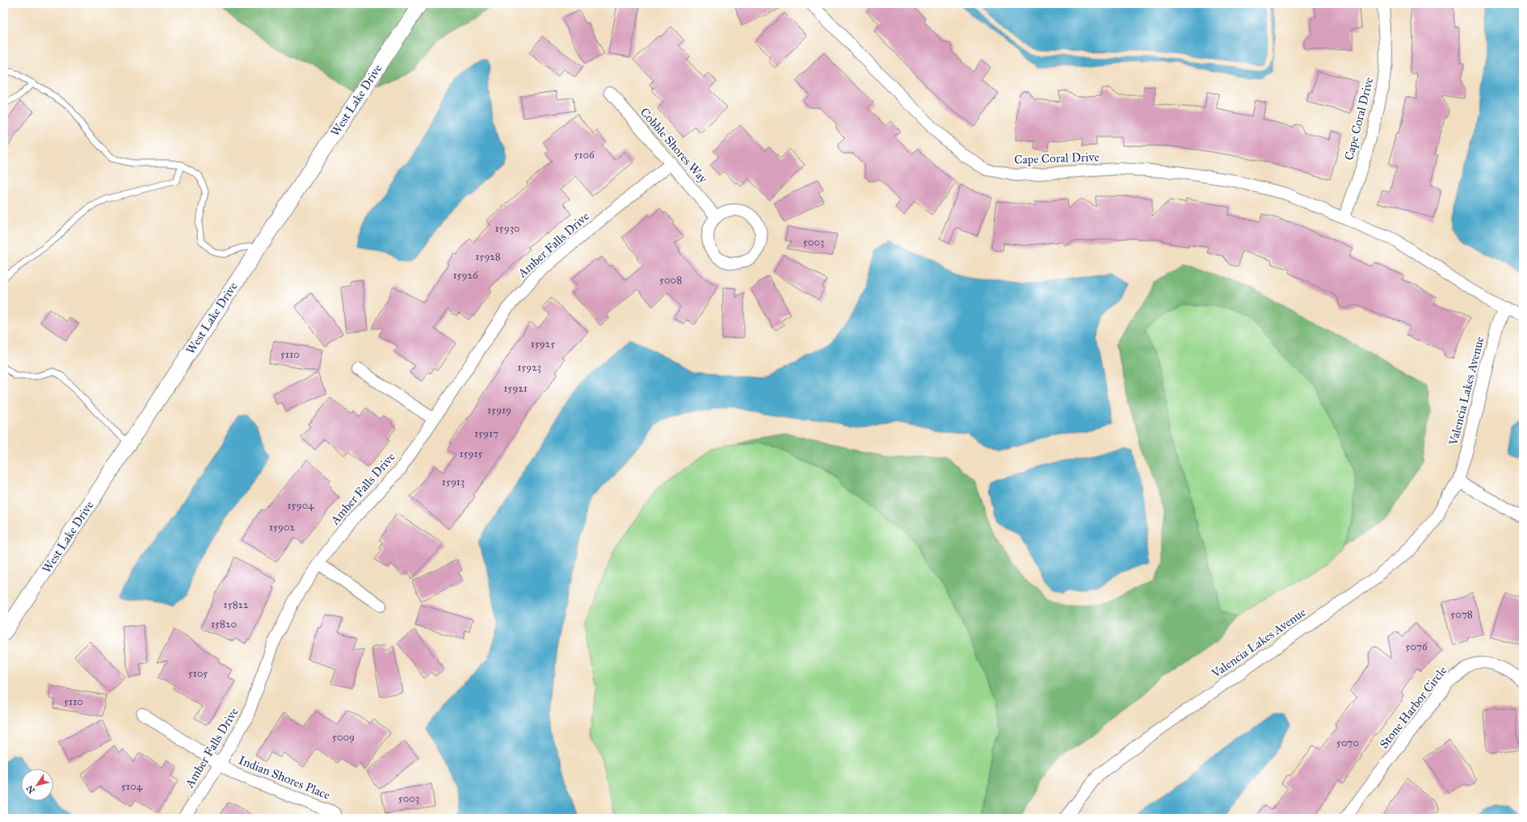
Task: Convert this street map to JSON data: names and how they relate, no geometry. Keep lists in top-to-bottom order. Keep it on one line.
{"streets":{"street":["West Lake Drive","Cape Coral Drive","Cobble Shores Way","Amber Falls Drive","Valencia Lakes Avenue","Stone Harbor Circle","Indian Shores Place"]},"crossings":[["Cape Coral Drive","Valencia Lakes Avenue"],["Cobble Shores Way","Amber Falls Drive"],["Amber Falls Drive","Indian Shores Place"]],"house_numbers":["5106","15930","5003","15928","15926","5008","15925","5110","15923","15921","15919","15917","15915","15913","15904","15902","15822","5078","15820","5076","5105","5110","5009","5070","5104","5003"],"north":"bottom left"}
